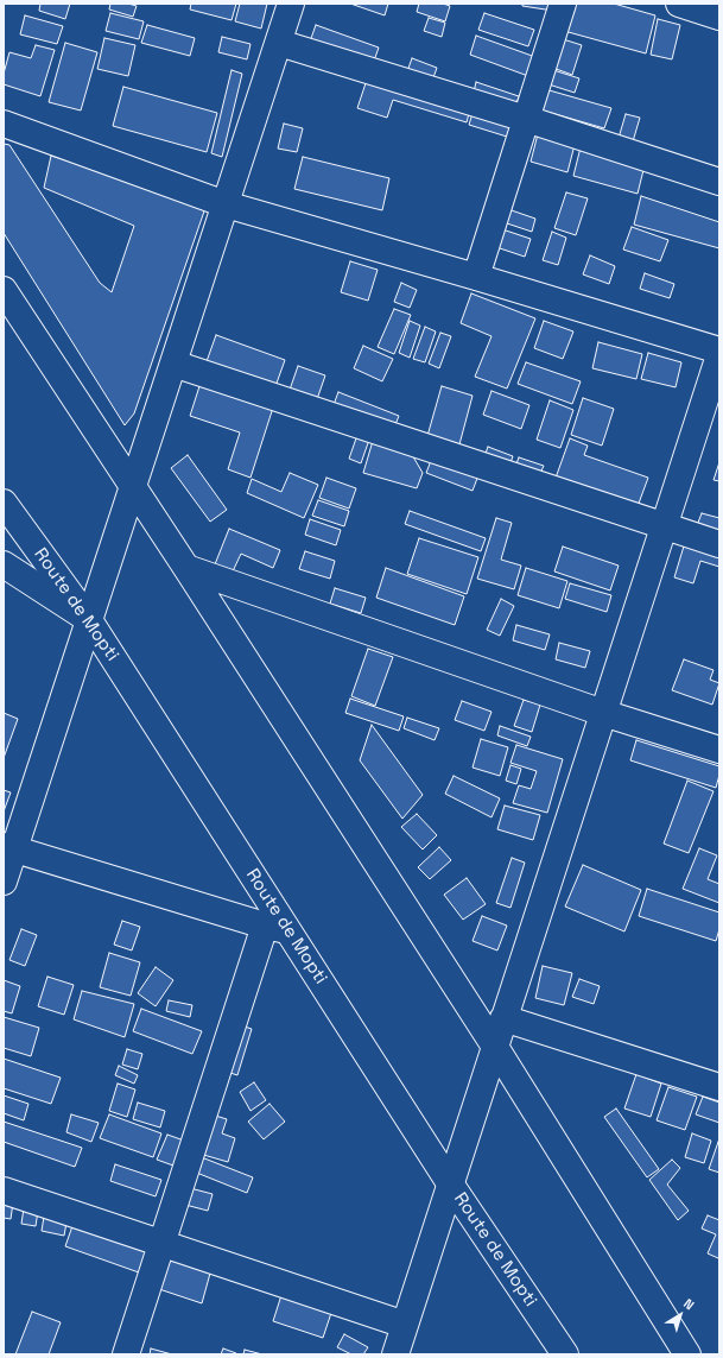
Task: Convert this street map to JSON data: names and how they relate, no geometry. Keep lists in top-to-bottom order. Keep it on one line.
{"streets":{"main road":["Route de Mopti"]},"north":"top right"}
